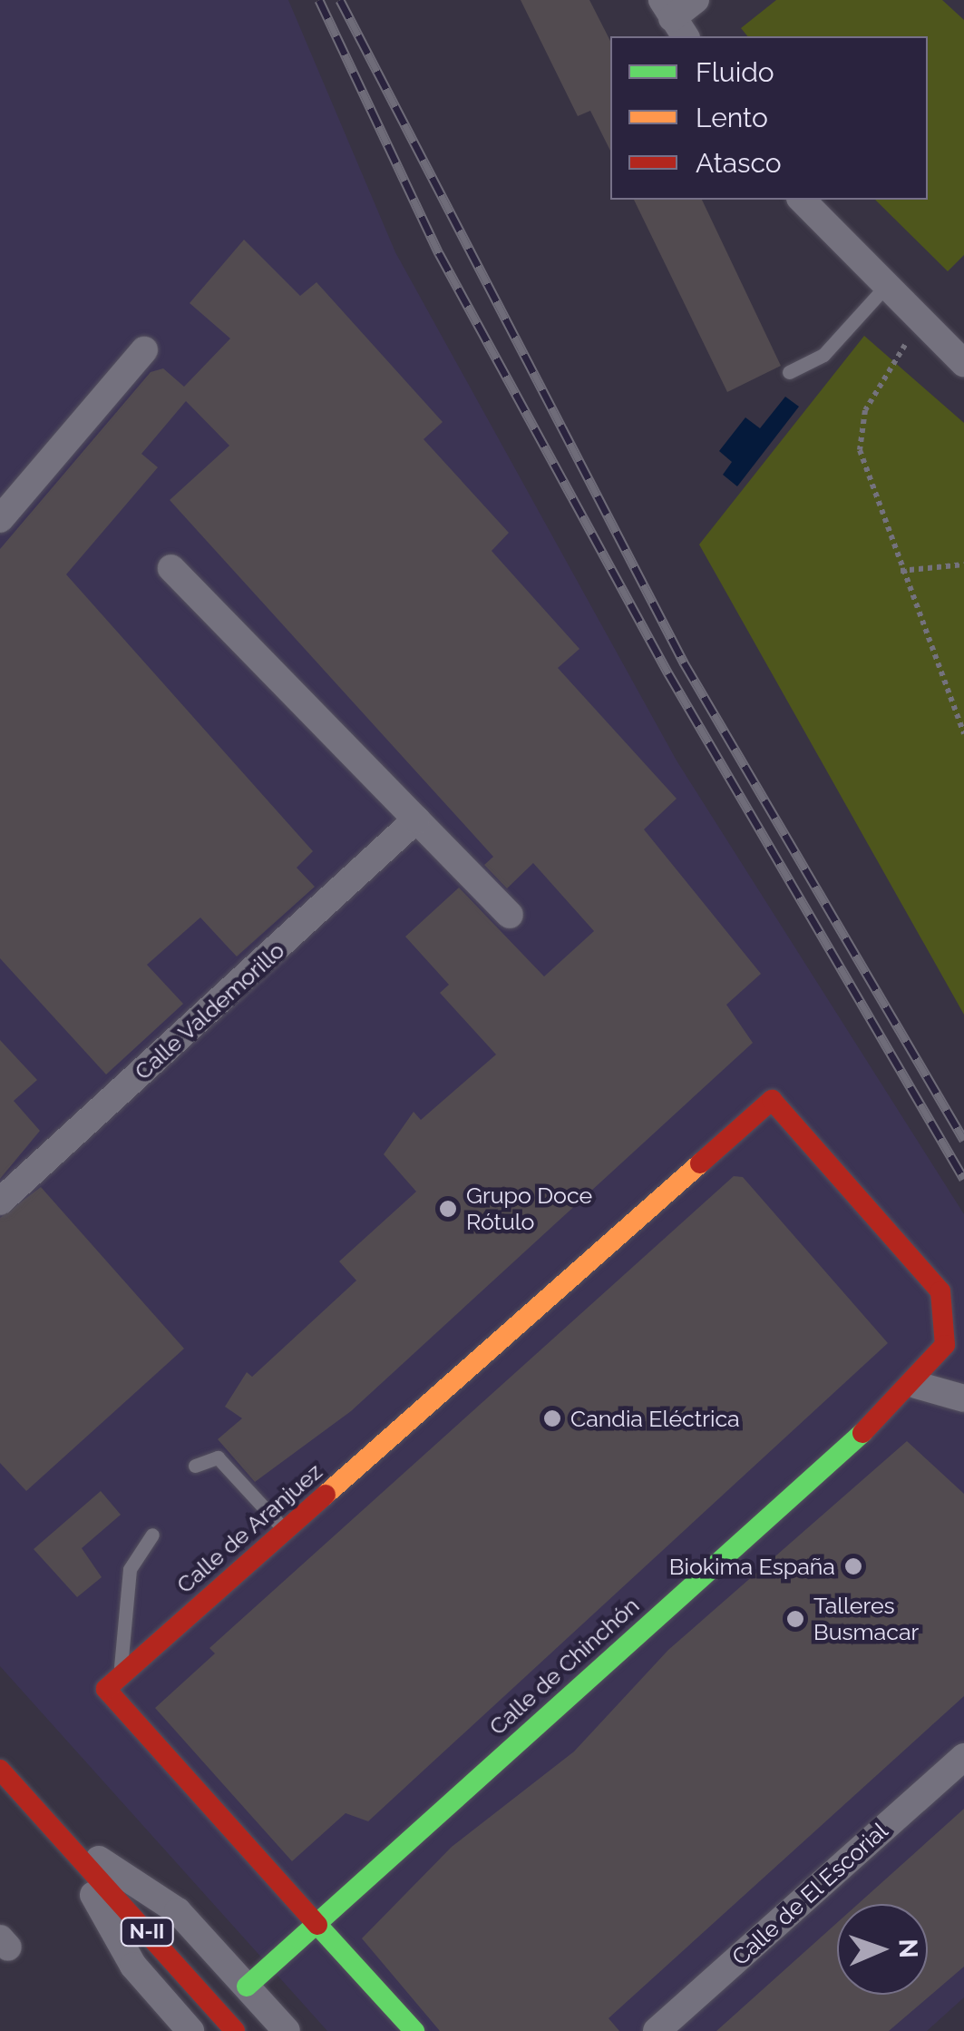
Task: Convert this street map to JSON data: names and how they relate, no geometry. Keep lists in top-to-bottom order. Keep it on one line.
{"streets":{"street":["Calle Valdemorillo","Calle de Aranjuez","Calle de Chinchón","Calle de El Escorial","N-II"]},"crossings":[["Calle de Aranjuez","Calle de Chinchón"]],"places":["Grupo Doce Rótulo","Candia Eléctrica","Biokima España","Talleres Busmacar"],"legend":["Fluido","Lento","Atasco"],"north":"right"}
